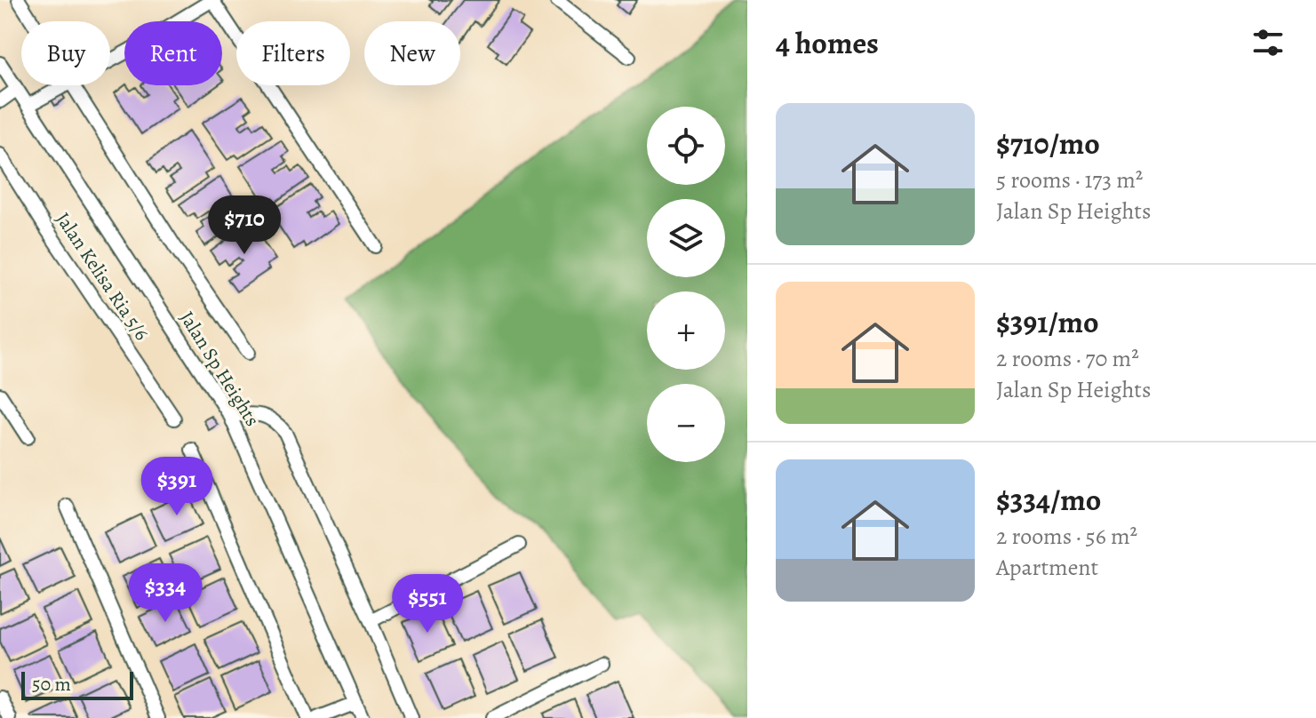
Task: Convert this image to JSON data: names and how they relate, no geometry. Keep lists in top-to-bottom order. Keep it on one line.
{"streets":{"street":["Jalan Kelisa Ria 5/6","Jalan Sp Heights"]},"scale_bar":"50 m","page":{"heading":"4 homes","chip":["Buy","Rent","Filters","New"],"list":[{"name":"$710/mo","note":"5 rooms · 173 m² · Jalan Sp Heights"},{"name":"$391/mo","note":"2 rooms · 70 m² · Jalan Sp Heights"},{"name":"$334/mo","note":"2 rooms · 56 m² · Apartment"}],"map_buttons":["+","−"],"price":["$710","$391","$334","$551"],"scale":"50 m"}}
